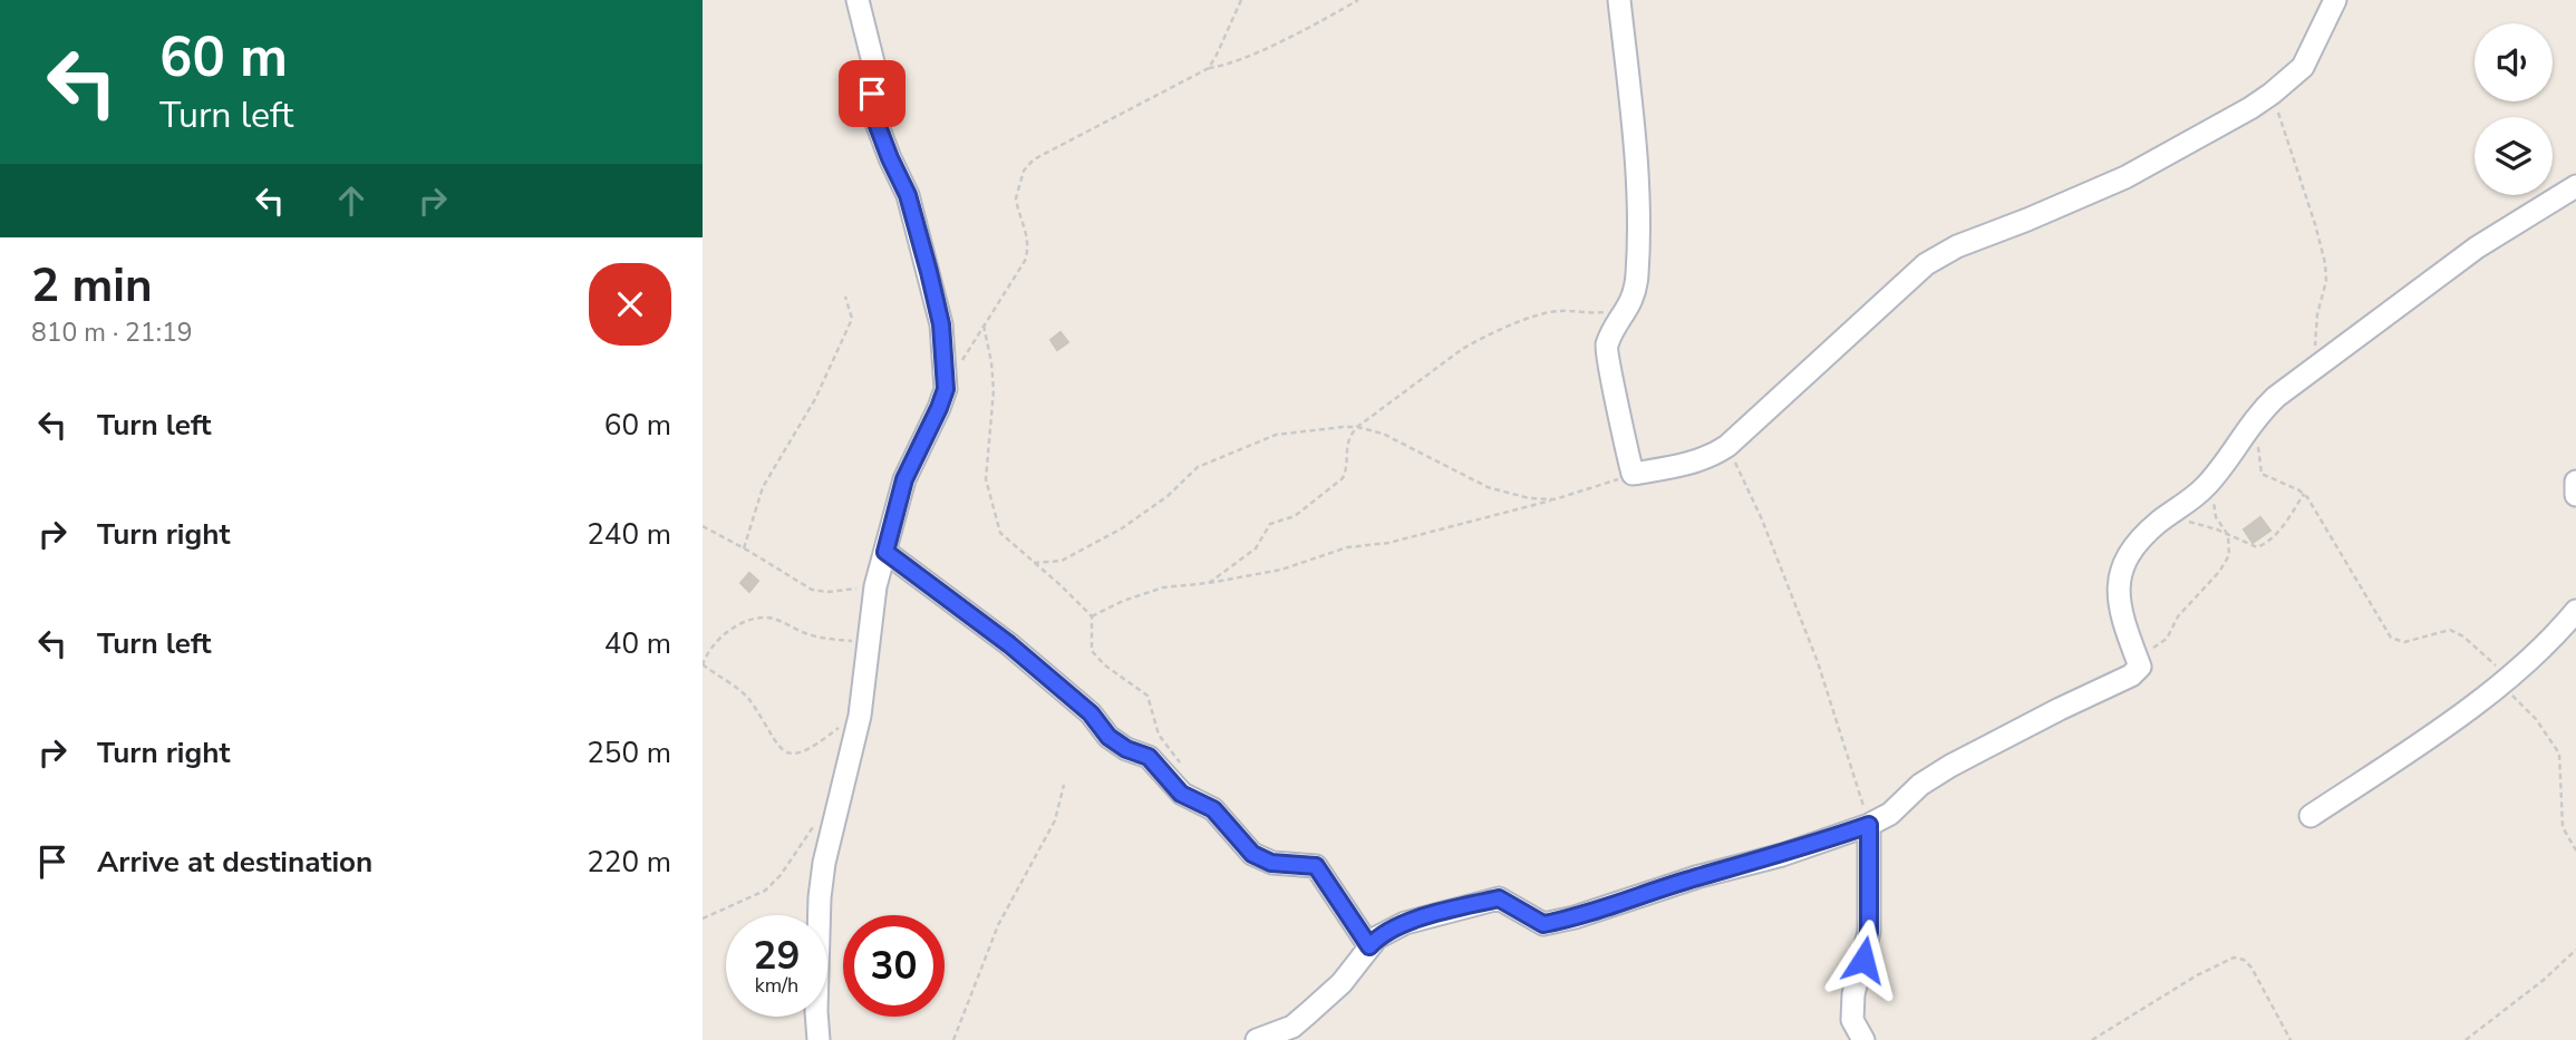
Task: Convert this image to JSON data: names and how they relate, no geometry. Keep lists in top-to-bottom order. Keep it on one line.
{"page":{"turn":["60 m","Turn left"],"heading":["2 min","810 m · 21:19"],"list":[{"name":"Turn left","value":"60 m"},{"name":"Turn right","value":"240 m"},{"name":"Turn left","value":"40 m"},{"name":"Turn right","value":"250 m"},{"name":"Arrive at destination","value":"220 m"}],"speed":"29 km/h","limit":"30"}}
